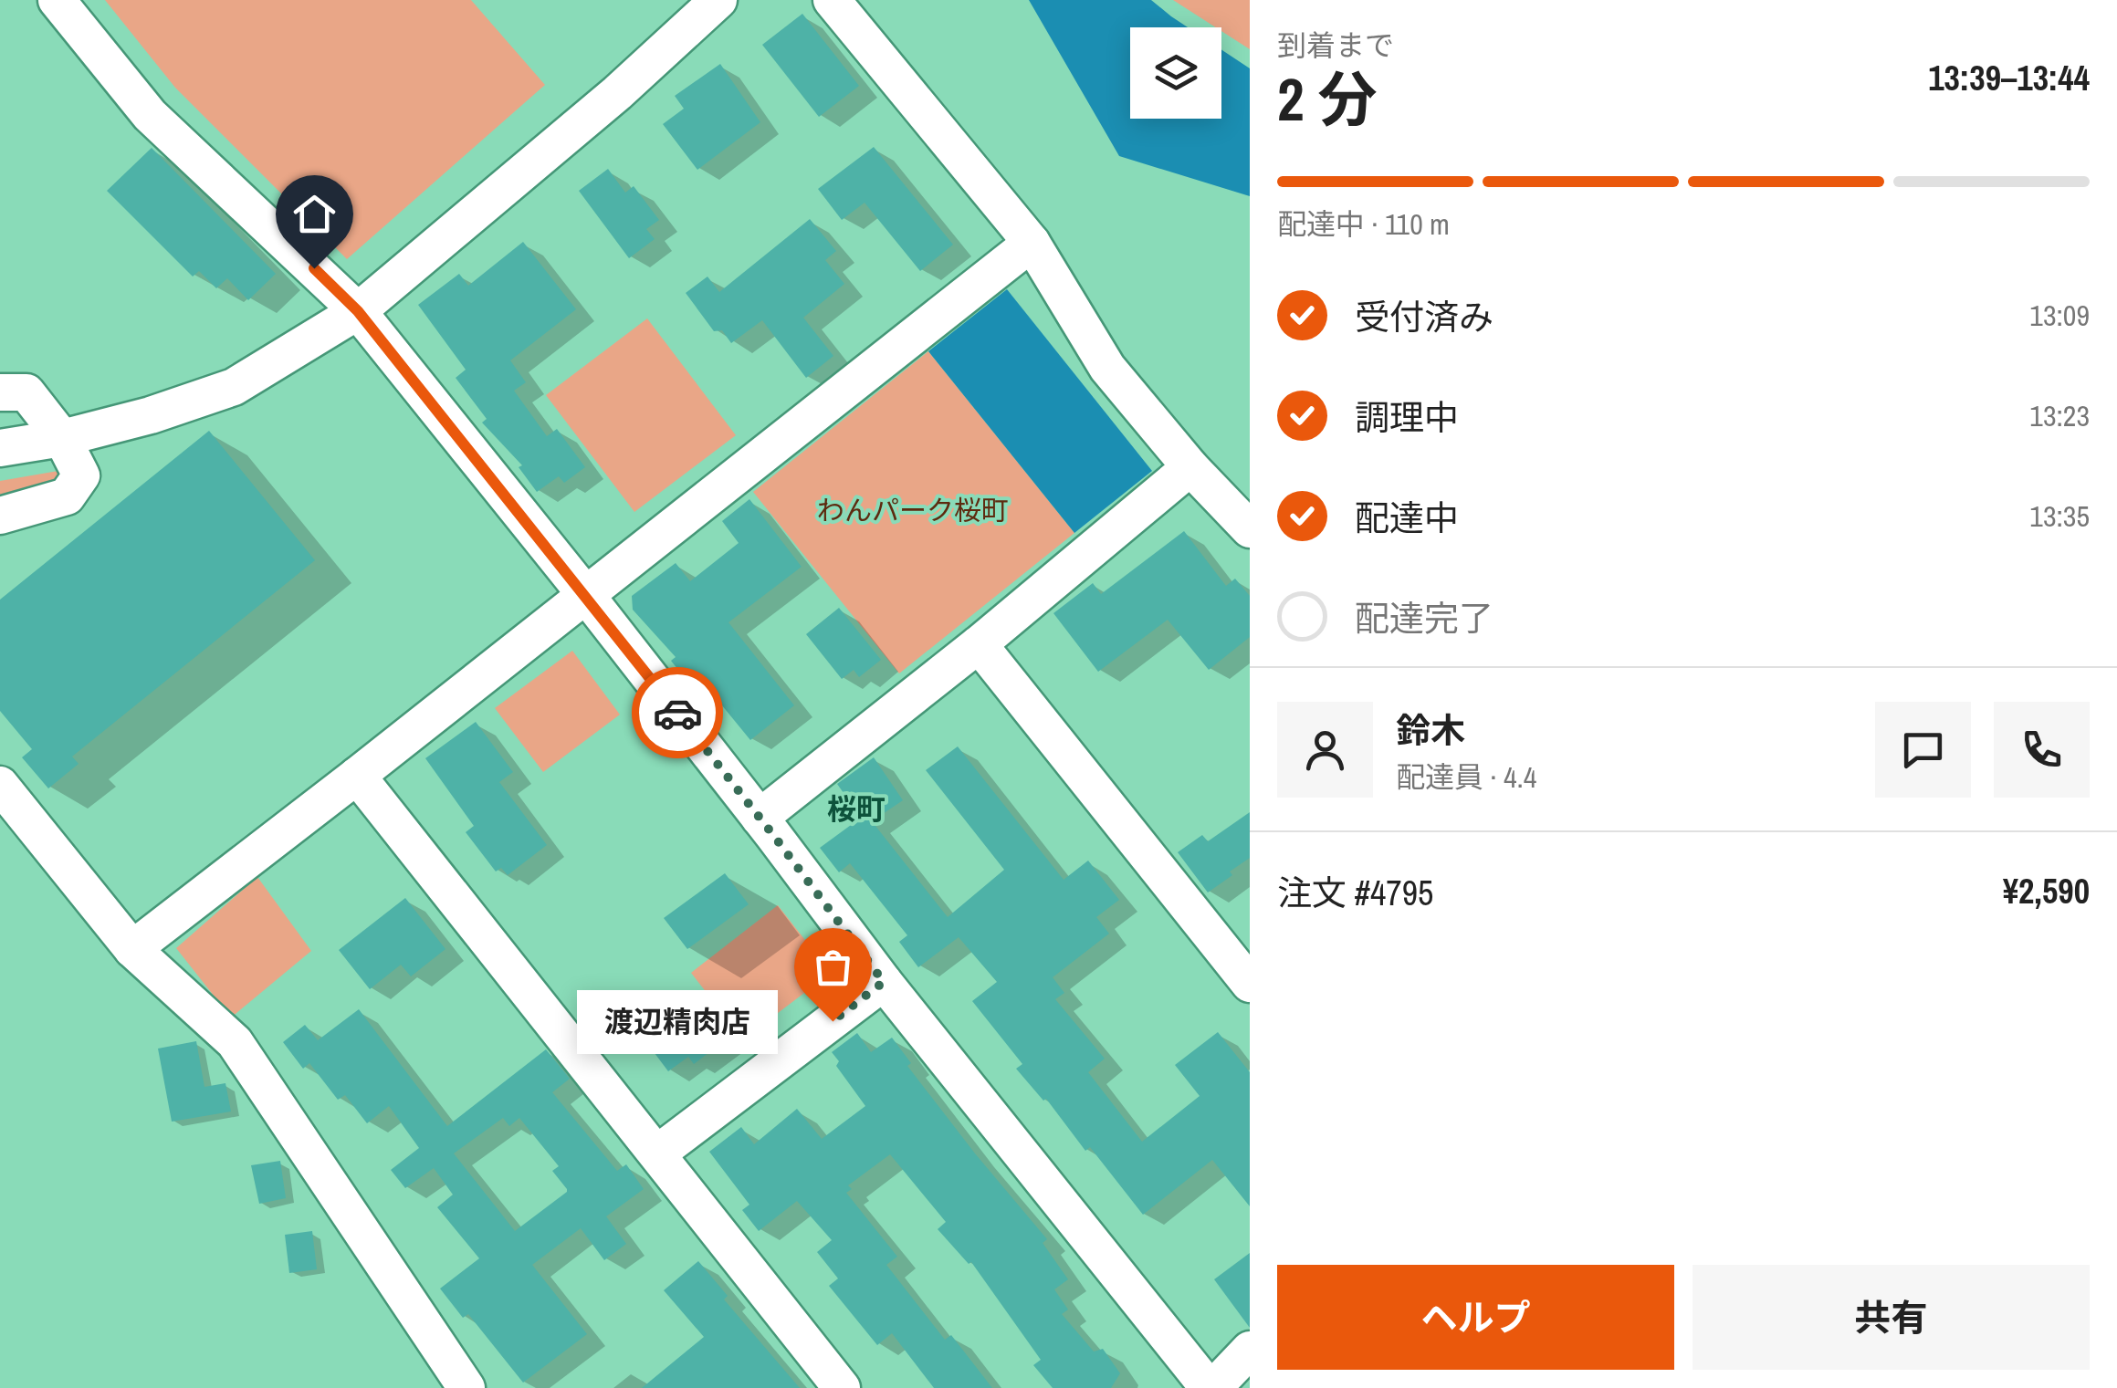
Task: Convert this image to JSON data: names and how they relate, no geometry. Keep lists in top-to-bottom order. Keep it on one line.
{"districts":["桜町"],"parks":["わんパーク桜町"],"places":["渡辺精肉店"],"page":{"heading":["2 分","到着まで","13:39–13:44"],"panel":["鈴木","配達員 · 4.4","注文 #4795","¥2,590"],"bar":"配達中 · 110 m","list":[["受付済み","13:09"],["調理中","13:23"],["配達中","13:35"],"配達完了"],"bubble":"渡辺精肉店","buttons":["ヘルプ","共有"]}}
